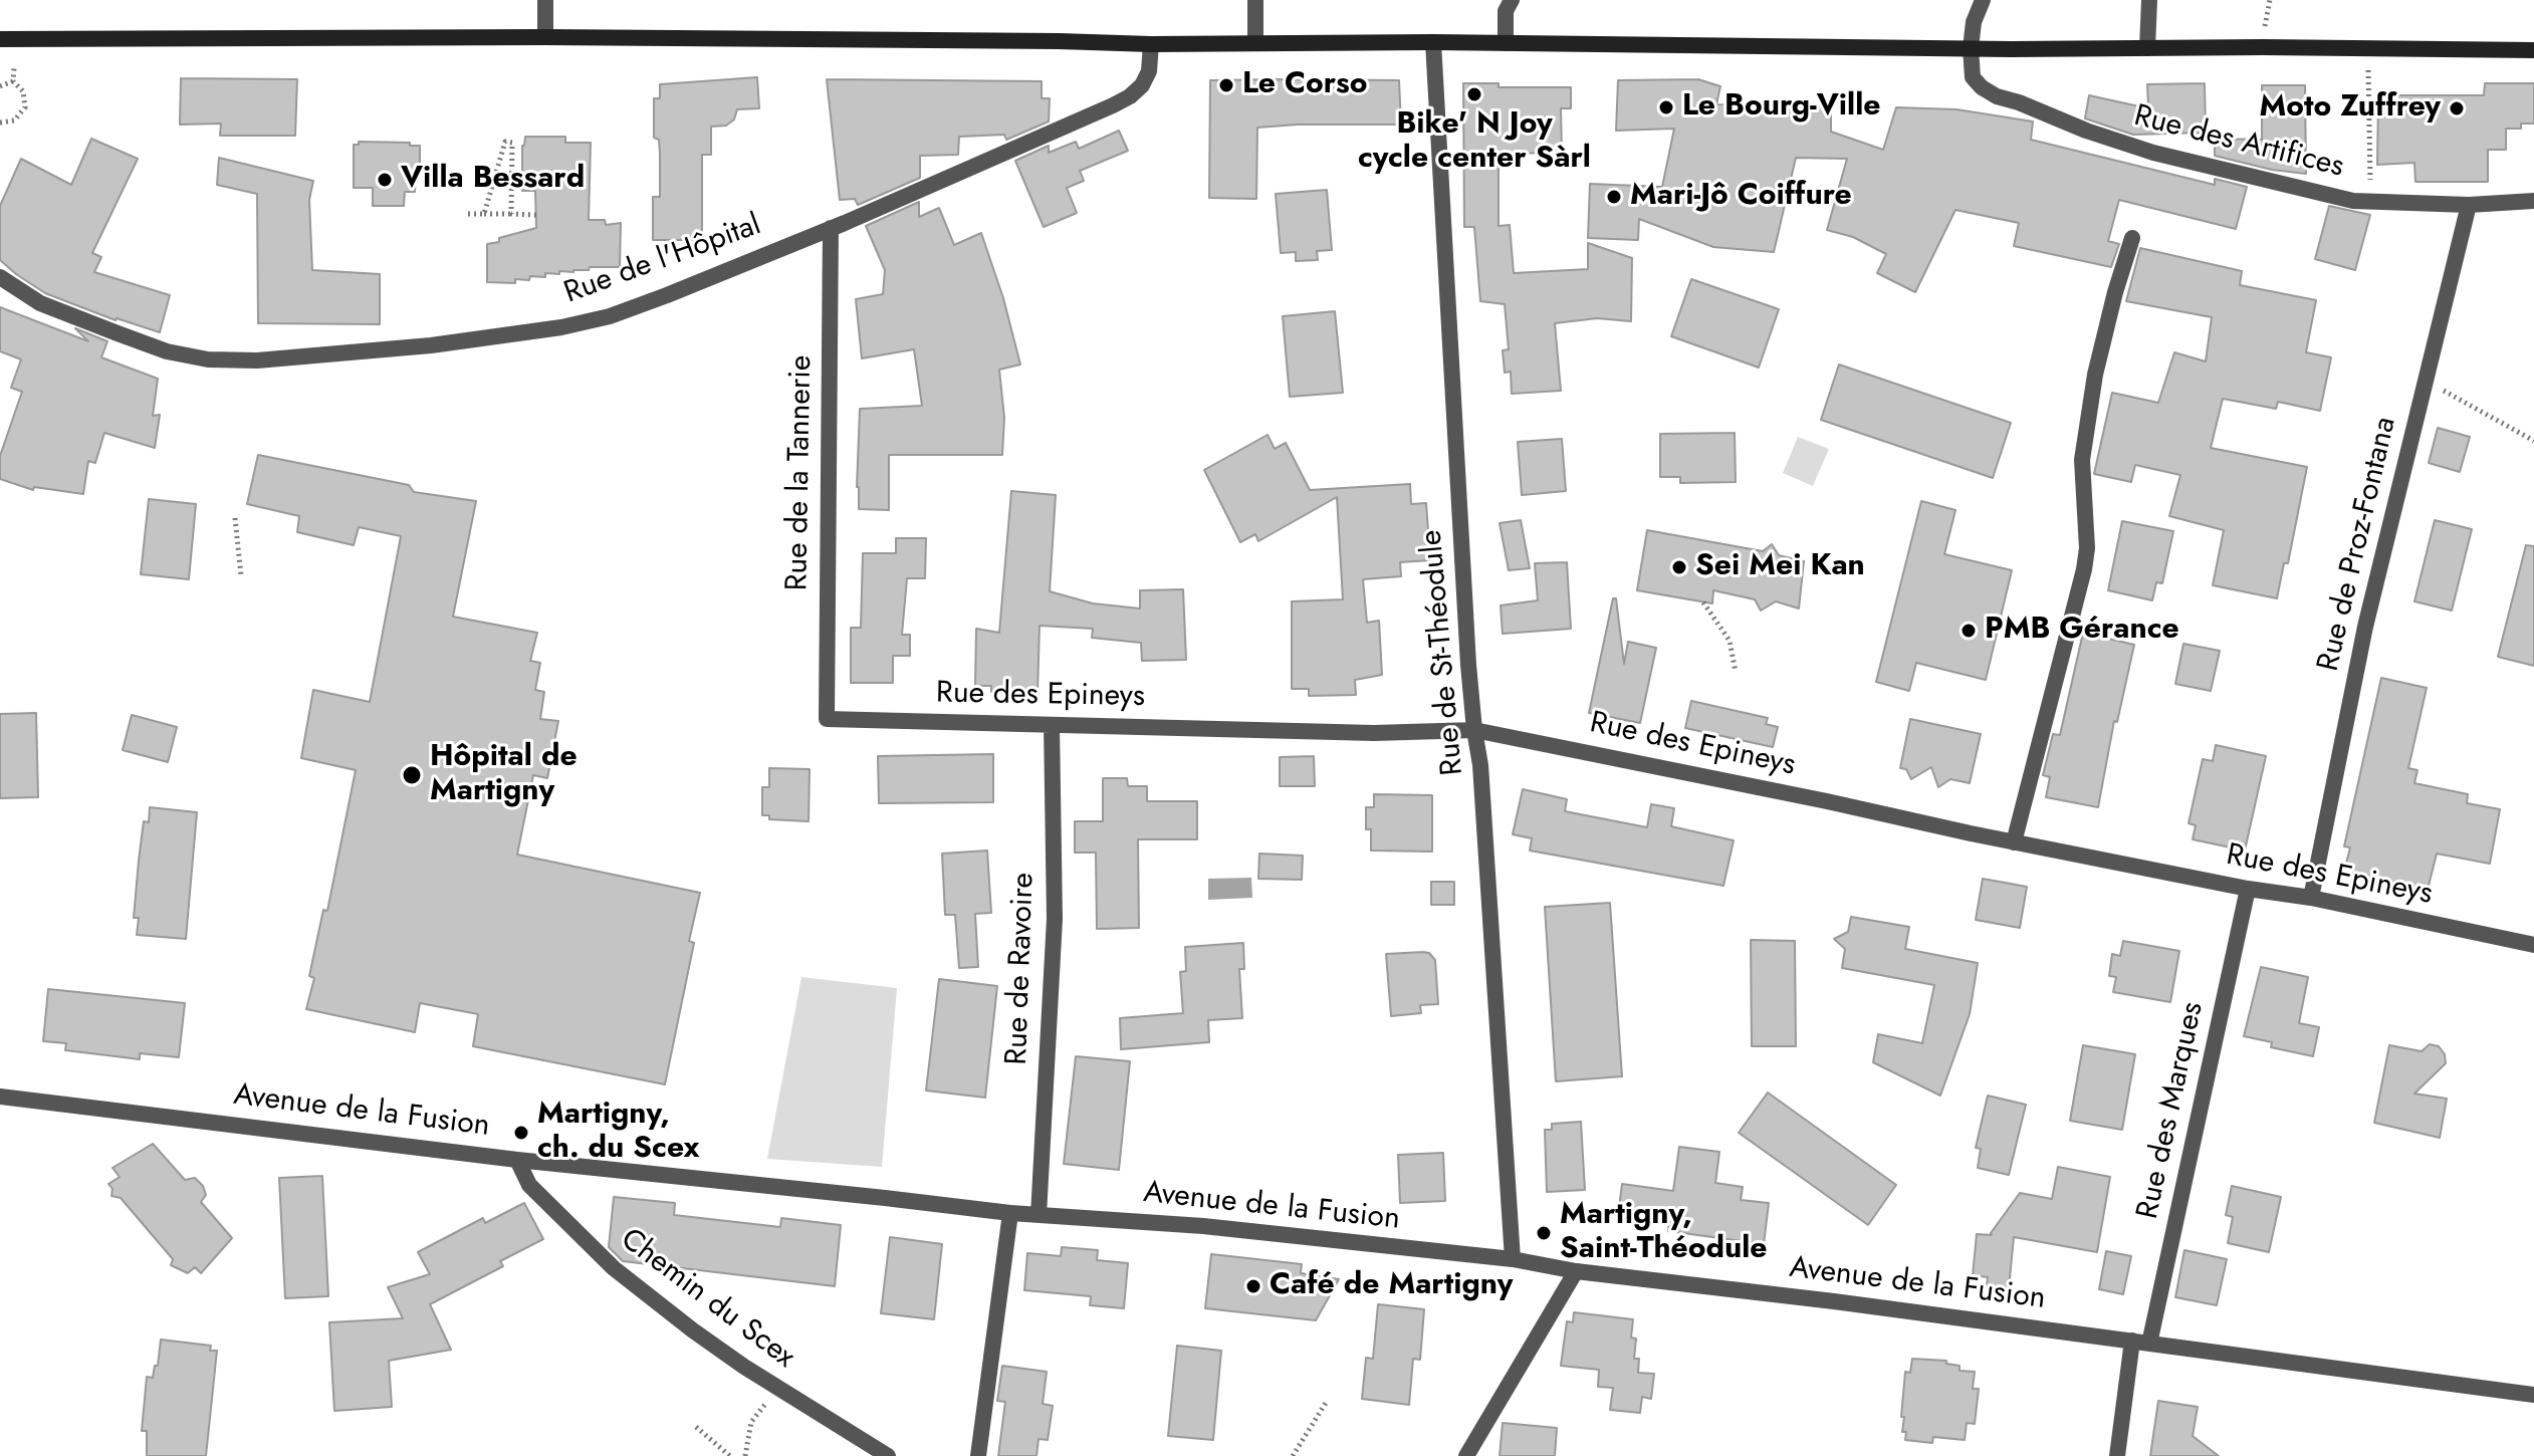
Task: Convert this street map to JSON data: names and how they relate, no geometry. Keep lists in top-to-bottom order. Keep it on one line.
{"streets":{"street":["Rue des Artifices","Rue de l'Hôpital","Rue de la Tannerie","Rue de Proz-Fontana","Rue de St-Théodule","Rue des Epineys","Rue de Ravoire","Rue des Marques","Avenue de la Fusion","Chemin du Scex"]},"crossings":[["Rue des Artifices","Rue de Proz-Fontana"],["Rue de l'Hôpital","Rue de la Tannerie"],["Rue de la Tannerie","Rue des Epineys"],["Rue de Proz-Fontana","Rue des Epineys"],["Rue de St-Théodule","Rue des Epineys"],["Rue de St-Théodule","Avenue de la Fusion"],["Rue des Epineys","Rue de Ravoire"],["Rue des Epineys","Rue des Marques"],["Rue de Ravoire","Avenue de la Fusion"],["Rue des Marques","Avenue de la Fusion"],["Avenue de la Fusion","Chemin du Scex"]],"places":["Le Corso","Bike' N Joy cycle center Sàrl","Le Bourg-Ville","Moto Zuffrey","Villa Bessard","Mari-Jô Coiffure","Sei Mei Kan","PMB Gérance","Hôpital de Martigny","Martigny, ch. du Scex","Martigny, Saint-Théodule","Café de Martigny"]}
